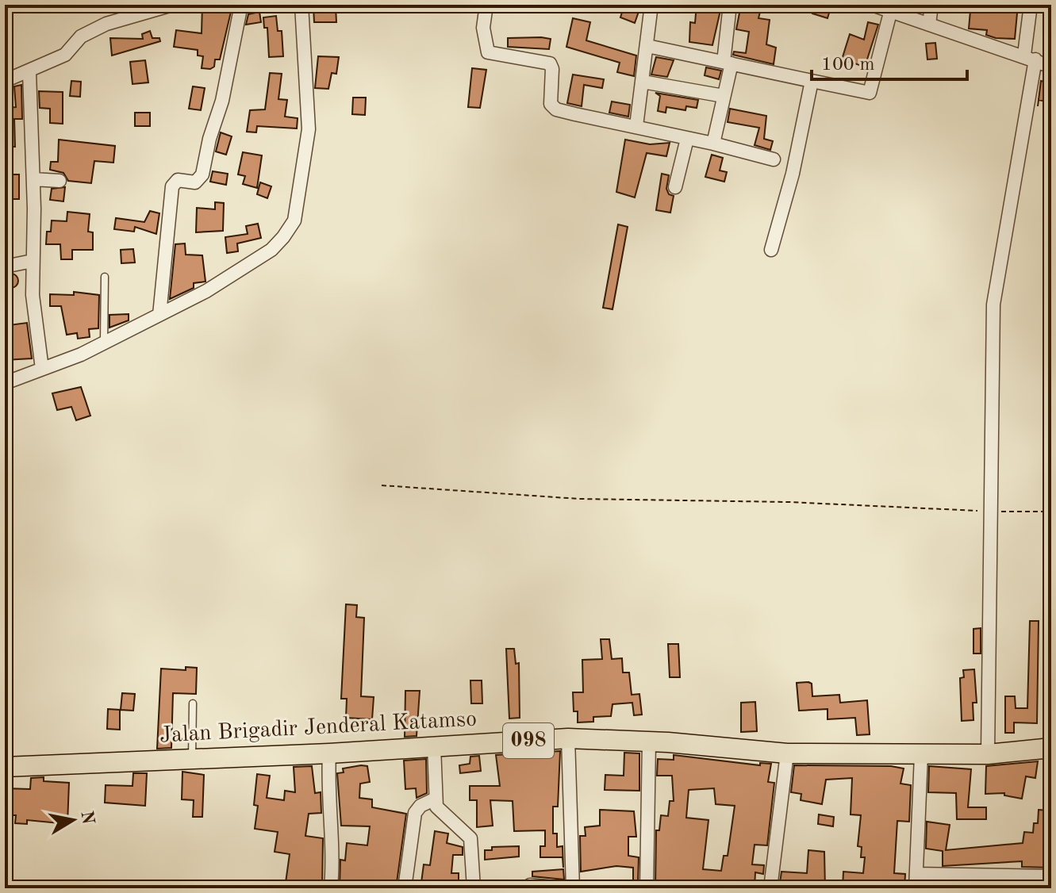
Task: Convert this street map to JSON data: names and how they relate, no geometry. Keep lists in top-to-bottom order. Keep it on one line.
{"streets":{"main road":["Jalan Brigadir Jenderal Katamso","098"]},"scale_bar":"100 m","north":"right"}
